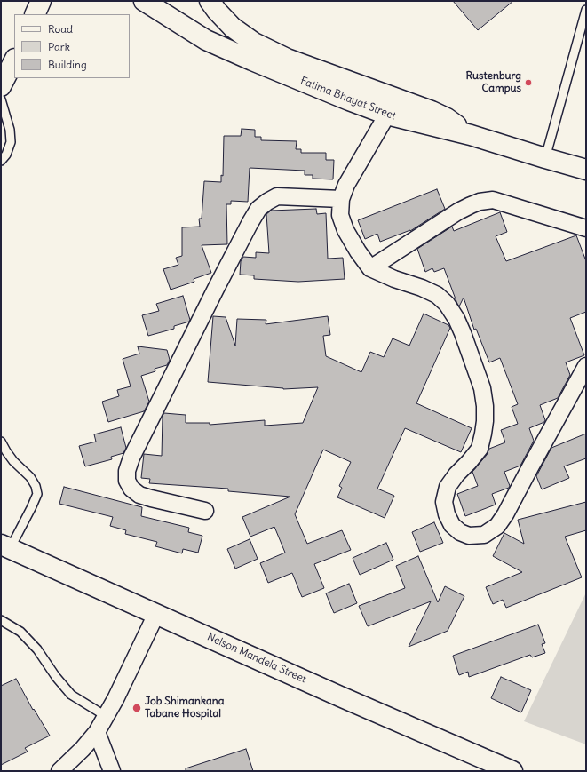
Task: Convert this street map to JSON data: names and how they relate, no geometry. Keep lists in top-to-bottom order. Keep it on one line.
{"streets":{"main road":["Fatima Bhayat Street","Nelson Mandela Street"]},"places":["Rustenburg Campus","Job Shimankana Tabane Hospital"],"legend":["Road","Park","Building"]}
